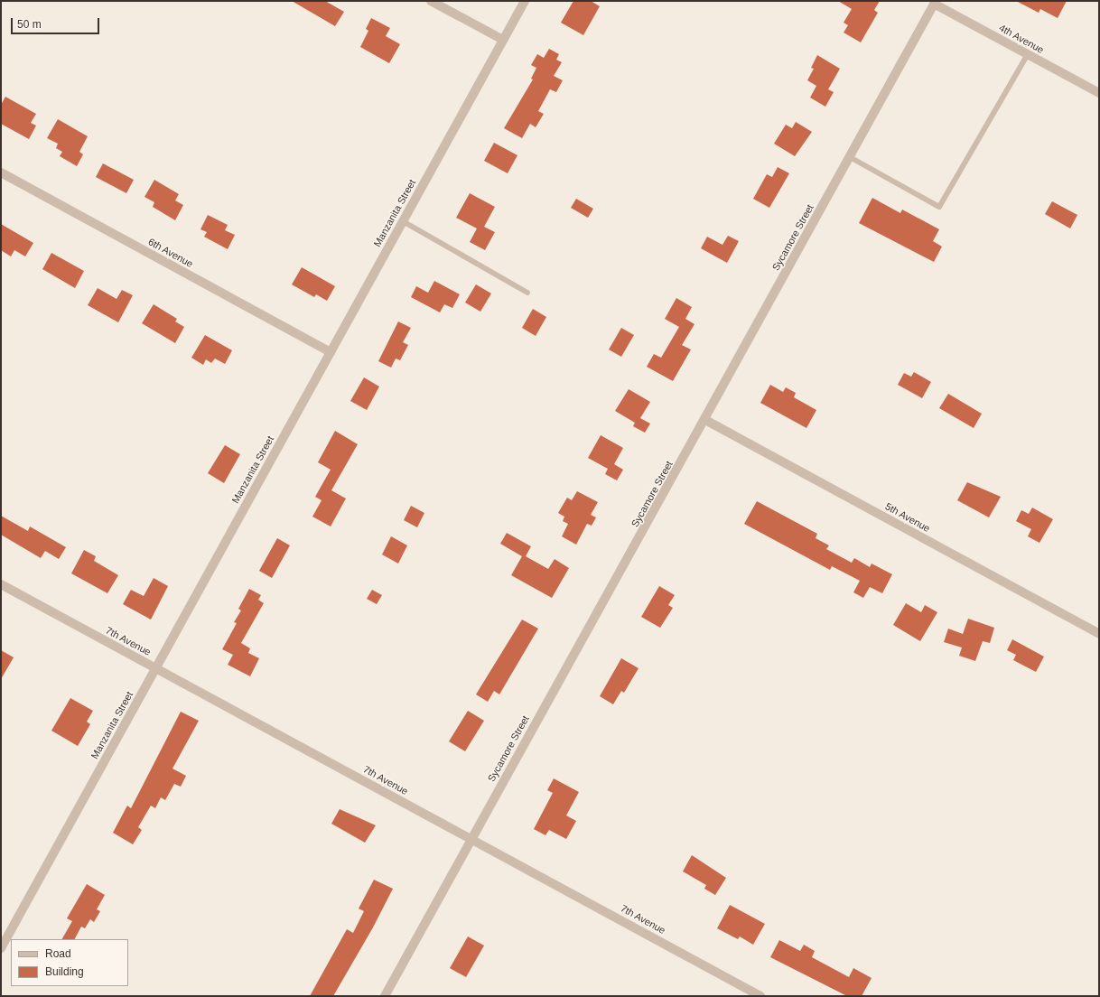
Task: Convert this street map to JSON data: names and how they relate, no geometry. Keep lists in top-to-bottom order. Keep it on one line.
{"streets":{"street":["4th Avenue","Manzanita Street","Sycamore Street","6th Avenue","5th Avenue","7th Avenue"]},"crossings":[["4th Avenue","Sycamore Street"],["Manzanita Street","6th Avenue"],["Manzanita Street","7th Avenue"],["Sycamore Street","5th Avenue"],["Sycamore Street","7th Avenue"]],"legend":["Road","Building"],"scale_bar":"50 m"}
